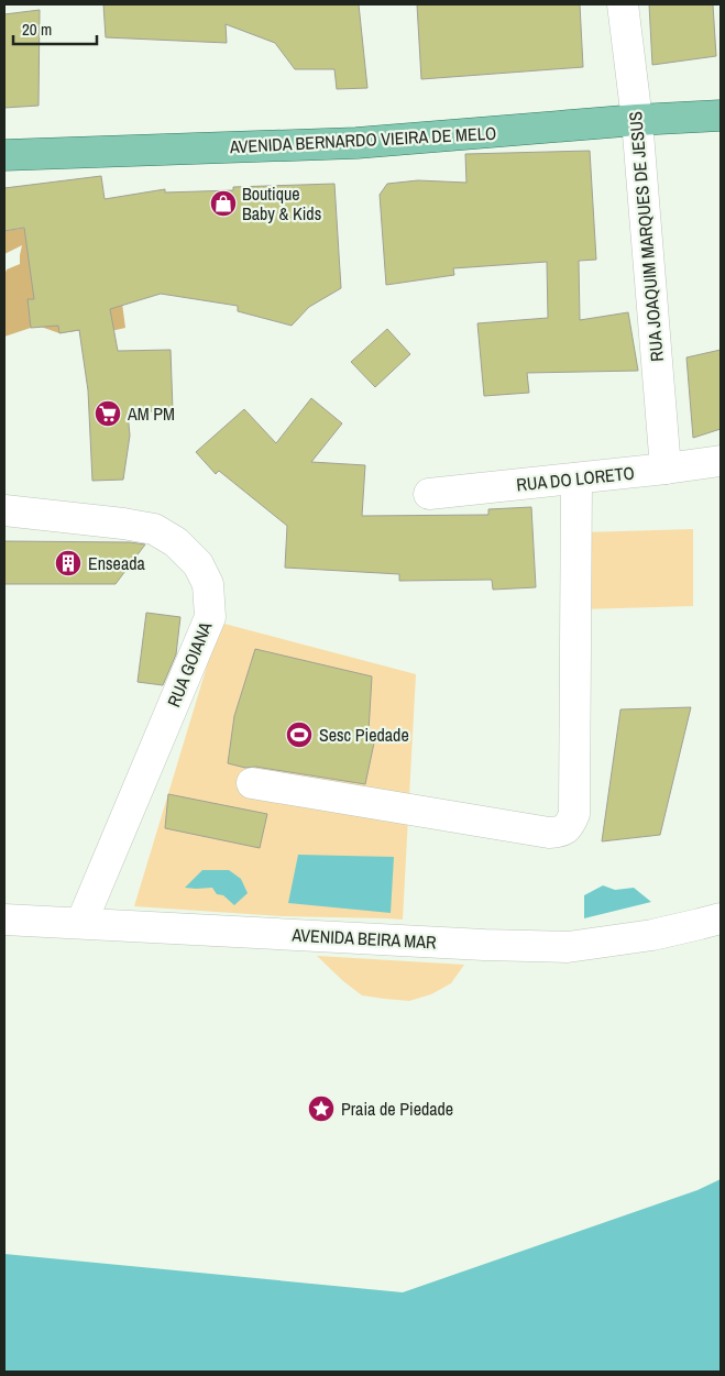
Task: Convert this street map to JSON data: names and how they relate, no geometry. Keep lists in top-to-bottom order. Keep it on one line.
{"streets":{"main road":["AVENIDA BERNARDO VIEIRA DE MELO"],"street":["RUA JOAQUIM MARQUES DE JESUS","RUA DO LORETO","RUA GOIANA","AVENIDA BEIRA MAR"]},"crossings":[["AVENIDA BERNARDO VIEIRA DE MELO","RUA JOAQUIM MARQUES DE JESUS"],["RUA JOAQUIM MARQUES DE JESUS","RUA DO LORETO"],["RUA GOIANA","AVENIDA BEIRA MAR"]],"places":{"shop":["Boutique Baby & Kids"],"supermarket":["AM PM"],"building":["Enseada"],"sports":["Sesc Piedade"],"place":["Praia de Piedade"]},"scale_bar":"20 m"}
